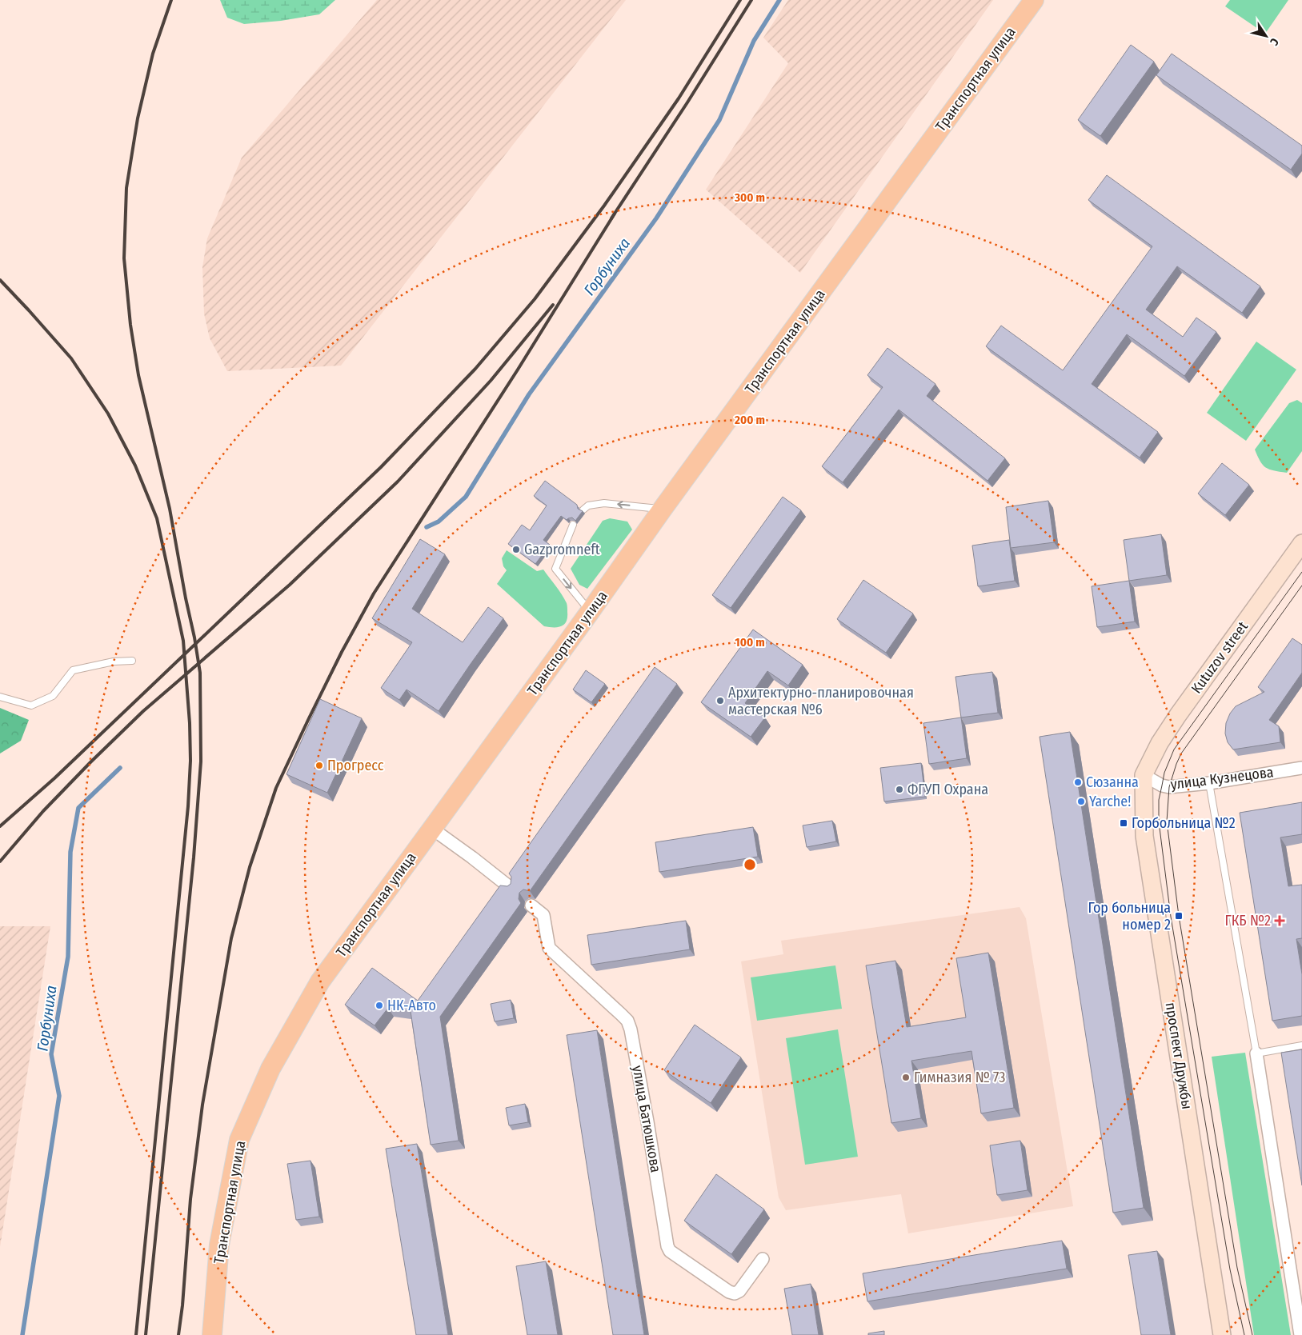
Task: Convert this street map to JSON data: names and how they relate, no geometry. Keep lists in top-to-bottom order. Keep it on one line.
{"streets":{"main road":["Транспортная улица","Kutuzov street","проспект Дружбы"],"street":["улица Кузнецова","улица Батюшкова"]},"crossings":[["Kutuzov street","улица Кузнецова"],["Kutuzov street","проспект Дружбы"],["улица Кузнецова","проспект Дружбы"]],"water":["Горбуниха"],"places":{"other":["Gazpromneft","Архитектурно-планировочная мастерская №6","Прогресс","Сюзанна","ФГУП Охрана","Yarche!","НК-Авто","Гимназия № 73"],"transit":["Горбольница №2","Гор больница номер 2"],"health":["ГКБ №2"]},"north":"bottom right","rings":["300 m","200 m","100 m"]}
